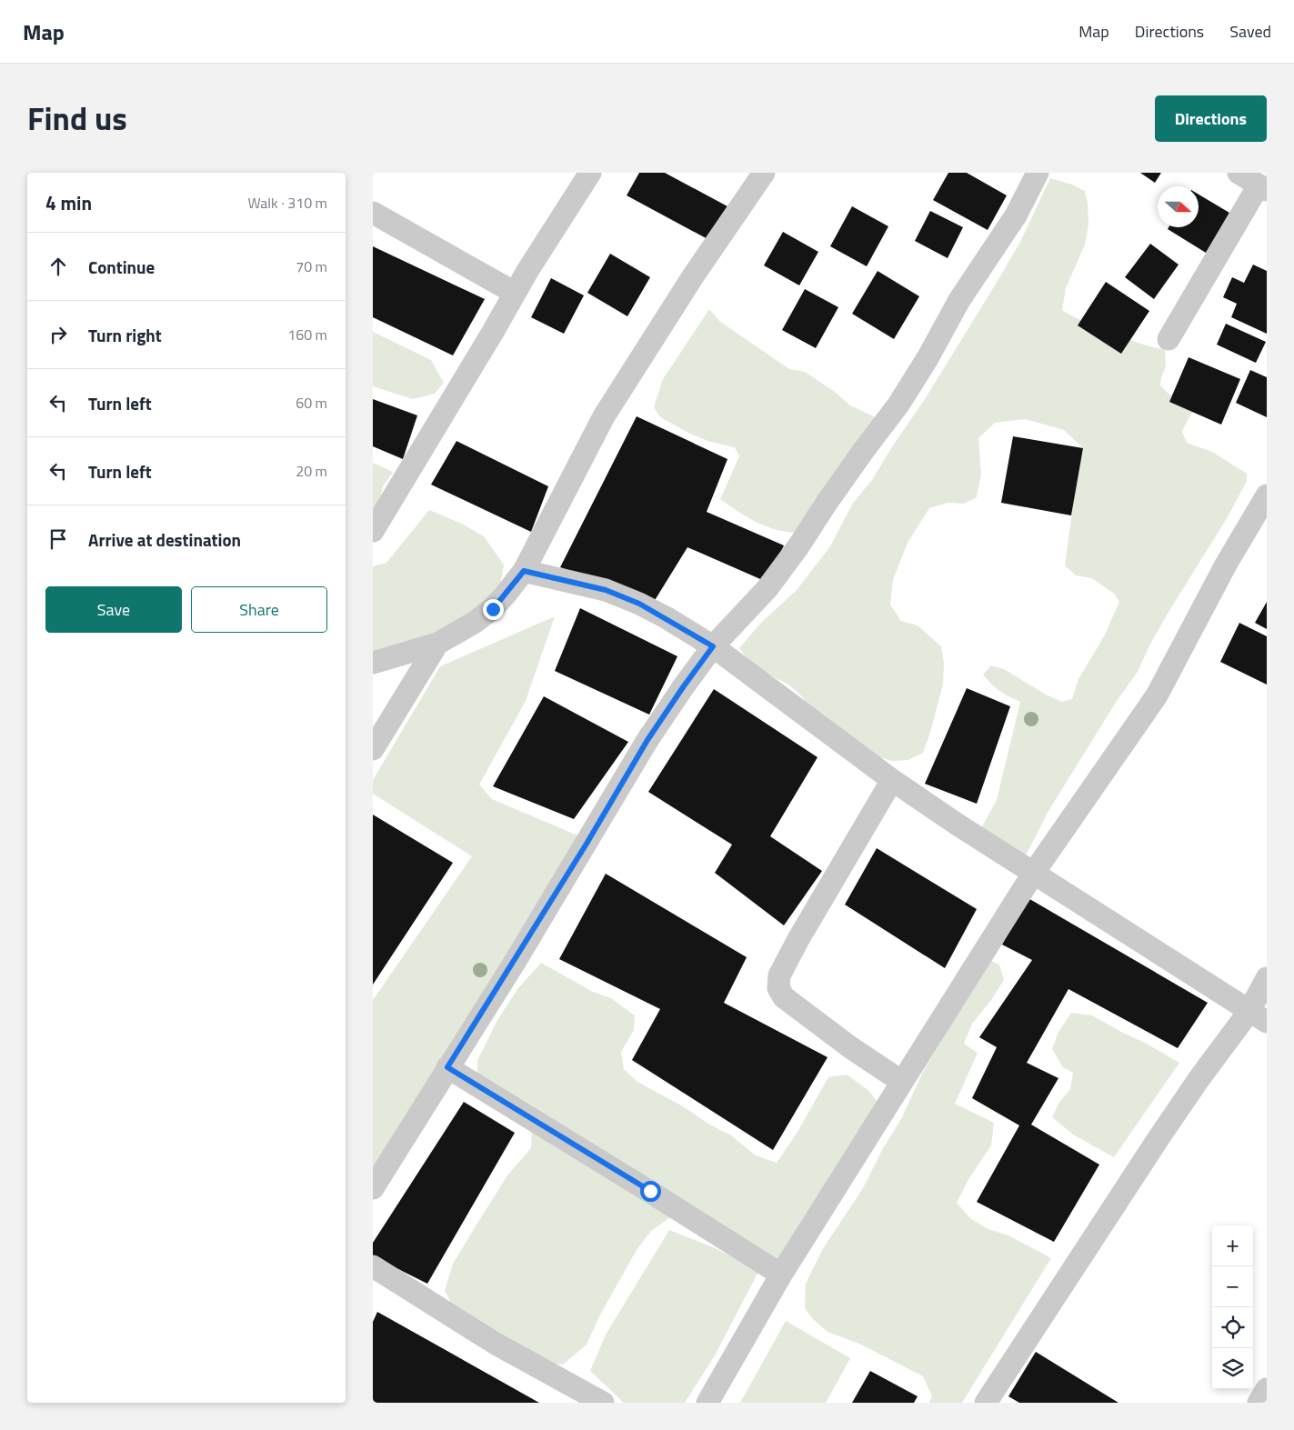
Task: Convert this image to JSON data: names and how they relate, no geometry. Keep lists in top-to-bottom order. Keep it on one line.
{"north":"right","page":{"header":"Map","nav":["Map","Directions","Saved"],"title":"Find us","buttons":["Directions",["Save","Share"]],"heading":["4 min","Walk · 310 m"],"list":[["Continue","70 m"],["Turn right","160 m"],["Turn left","60 m"],["Turn left","20 m"],"Arrive at destination"],"map_buttons":["+","−"]}}
